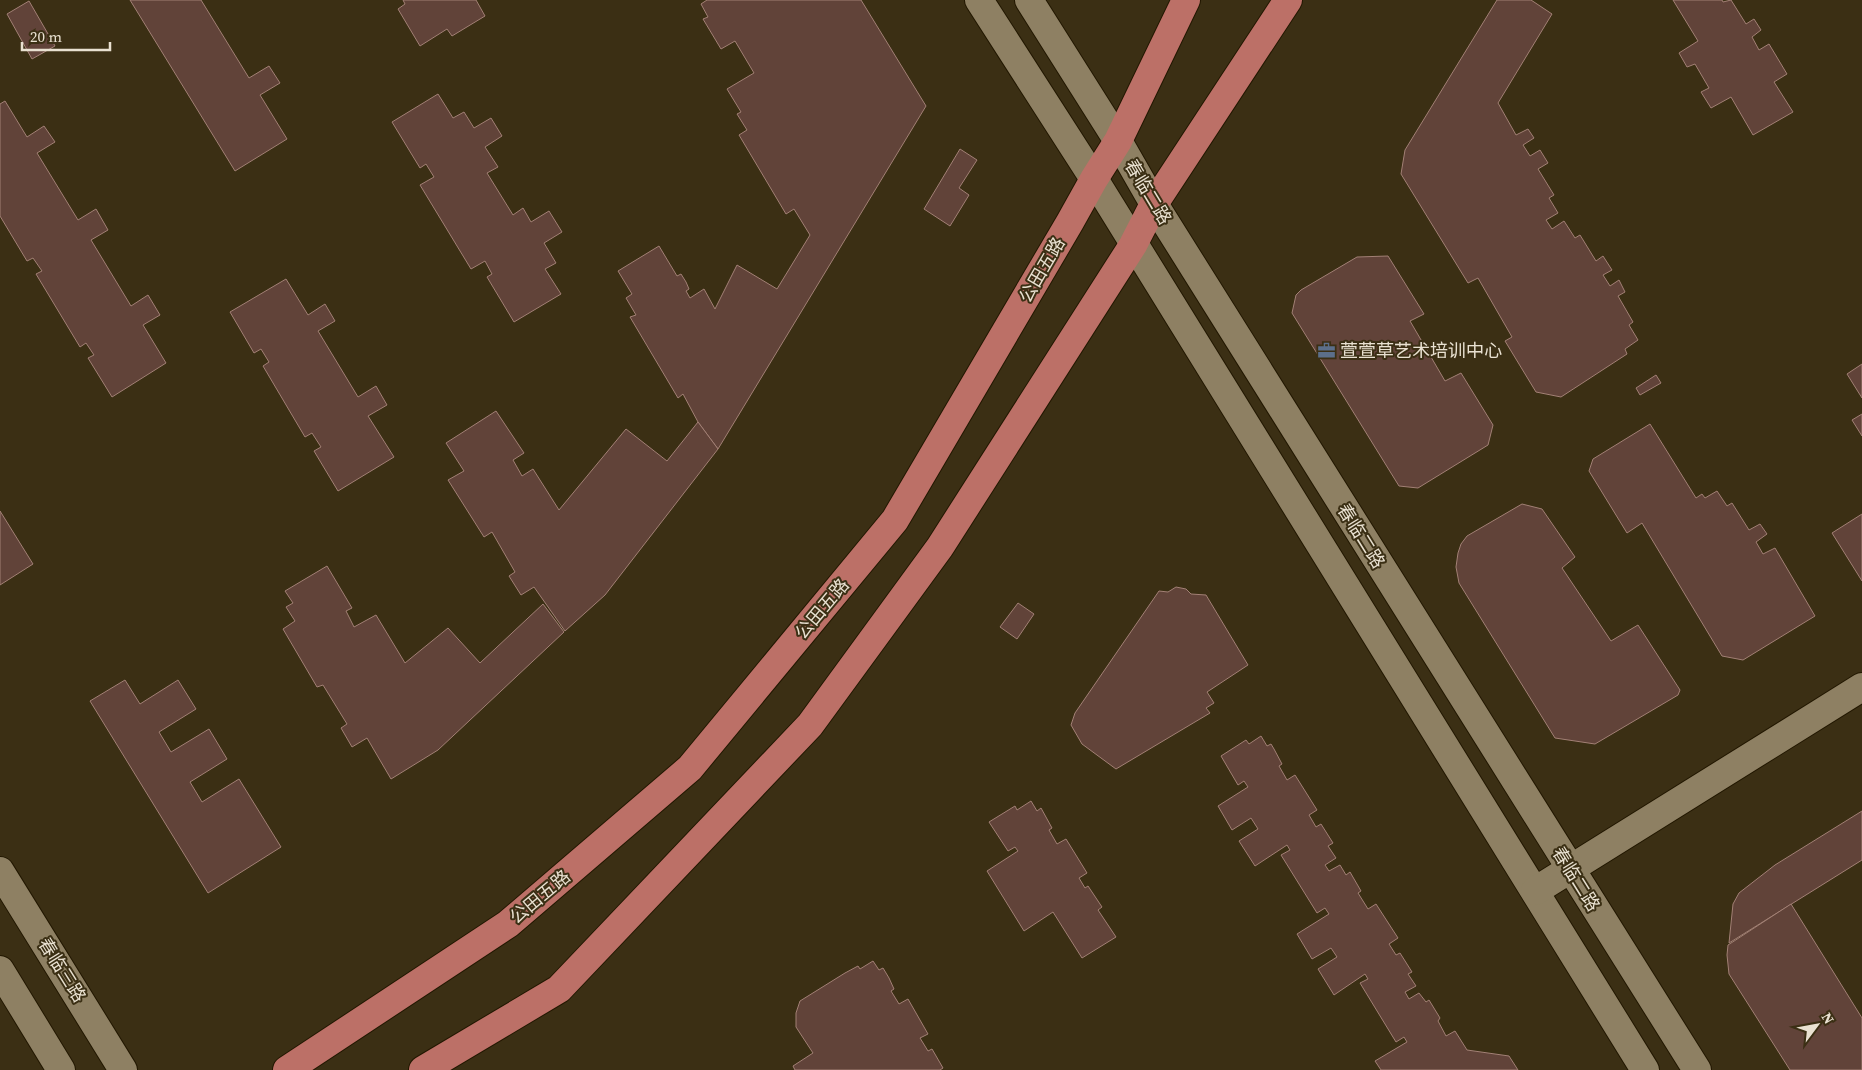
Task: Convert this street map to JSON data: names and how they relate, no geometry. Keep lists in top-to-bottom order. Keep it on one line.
{"streets":{"main road":["公田五路"],"street":["春临二路","春临三路"]},"crossings":[["春临二路","公田五路"]],"places":{"office":["萱萱草艺术培训中心"]},"scale_bar":"20 m","north":"top right"}
